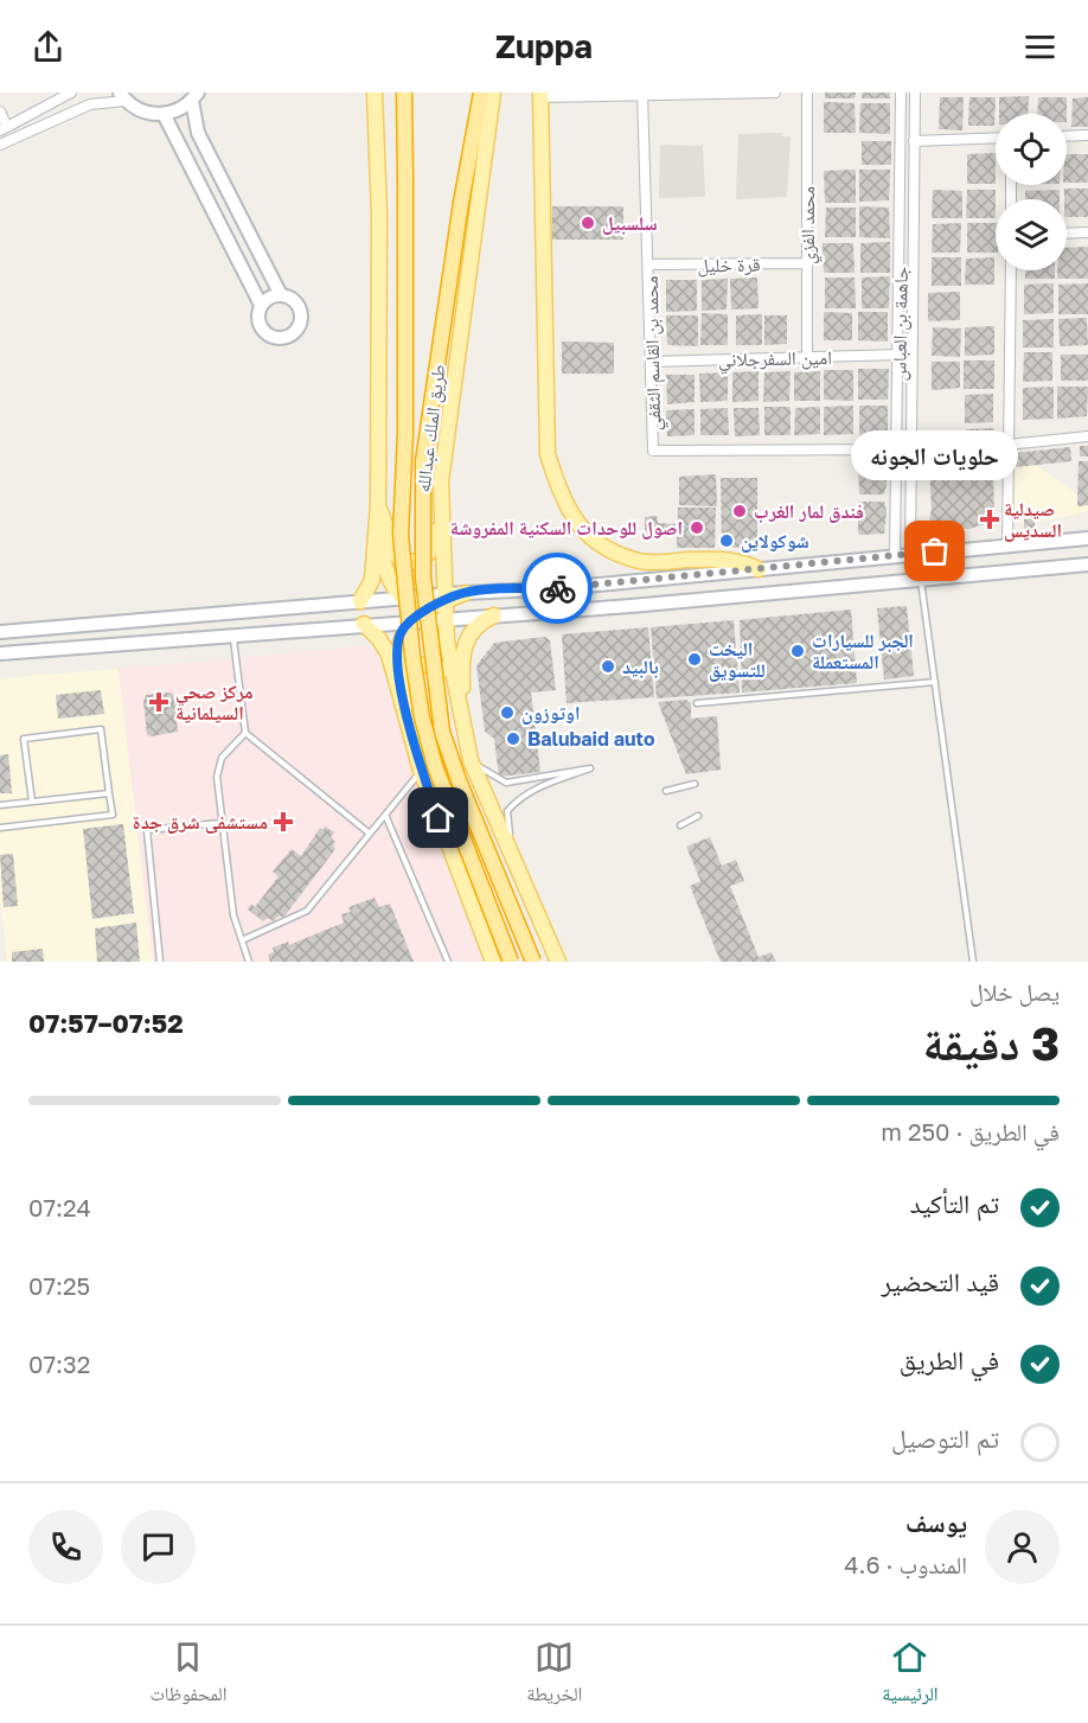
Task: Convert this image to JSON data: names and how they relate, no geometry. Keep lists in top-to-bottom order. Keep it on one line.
{"streets":{"highway":["طريق الملك عبدالله"],"street":["محمد الفزي","قرة خليل","جاهمة بن العباس","محمد بن القاسم الثقفي","امين السفرجلاني"]},"crossings":[["محمد الفزي","قرة خليل"],["محمد الفزي","امين السفرجلاني"],["قرة خليل","محمد بن القاسم الثقفي"],["جاهمة بن العباس","محمد بن القاسم الثقفي"],["جاهمة بن العباس","امين السفرجلاني"],["محمد بن القاسم الثقفي","امين السفرجلاني"]],"places":{"other":["سلسبيل","فندق لمار الغرب","اصول للوحدات السكنية المفروشة","شوكولاين","حلويات الجونه","الجبر للسيارات المستعملة","اليخت للتسويق","بالبيد","اوتوزون","Balubaid auto"],"health":["صيدلية السديس","مركز صحي السيلمانية","مستشفى شرق جدة"]},"page":{"header":"Zuppa","bubble":"حلويات الجونه","heading":["3 دقيقة","يصل خلال","07:52–07:57"],"panel":["يوسف","المندوب · 4.6"],"bar":"في الطريق · 250 m","list":[["تم التأكيد","07:24"],["قيد التحضير","07:25"],["في الطريق","07:32"],"تم التوصيل"],"tabs":["الرئيسية","الخريطة","المحفوظات"]}}
